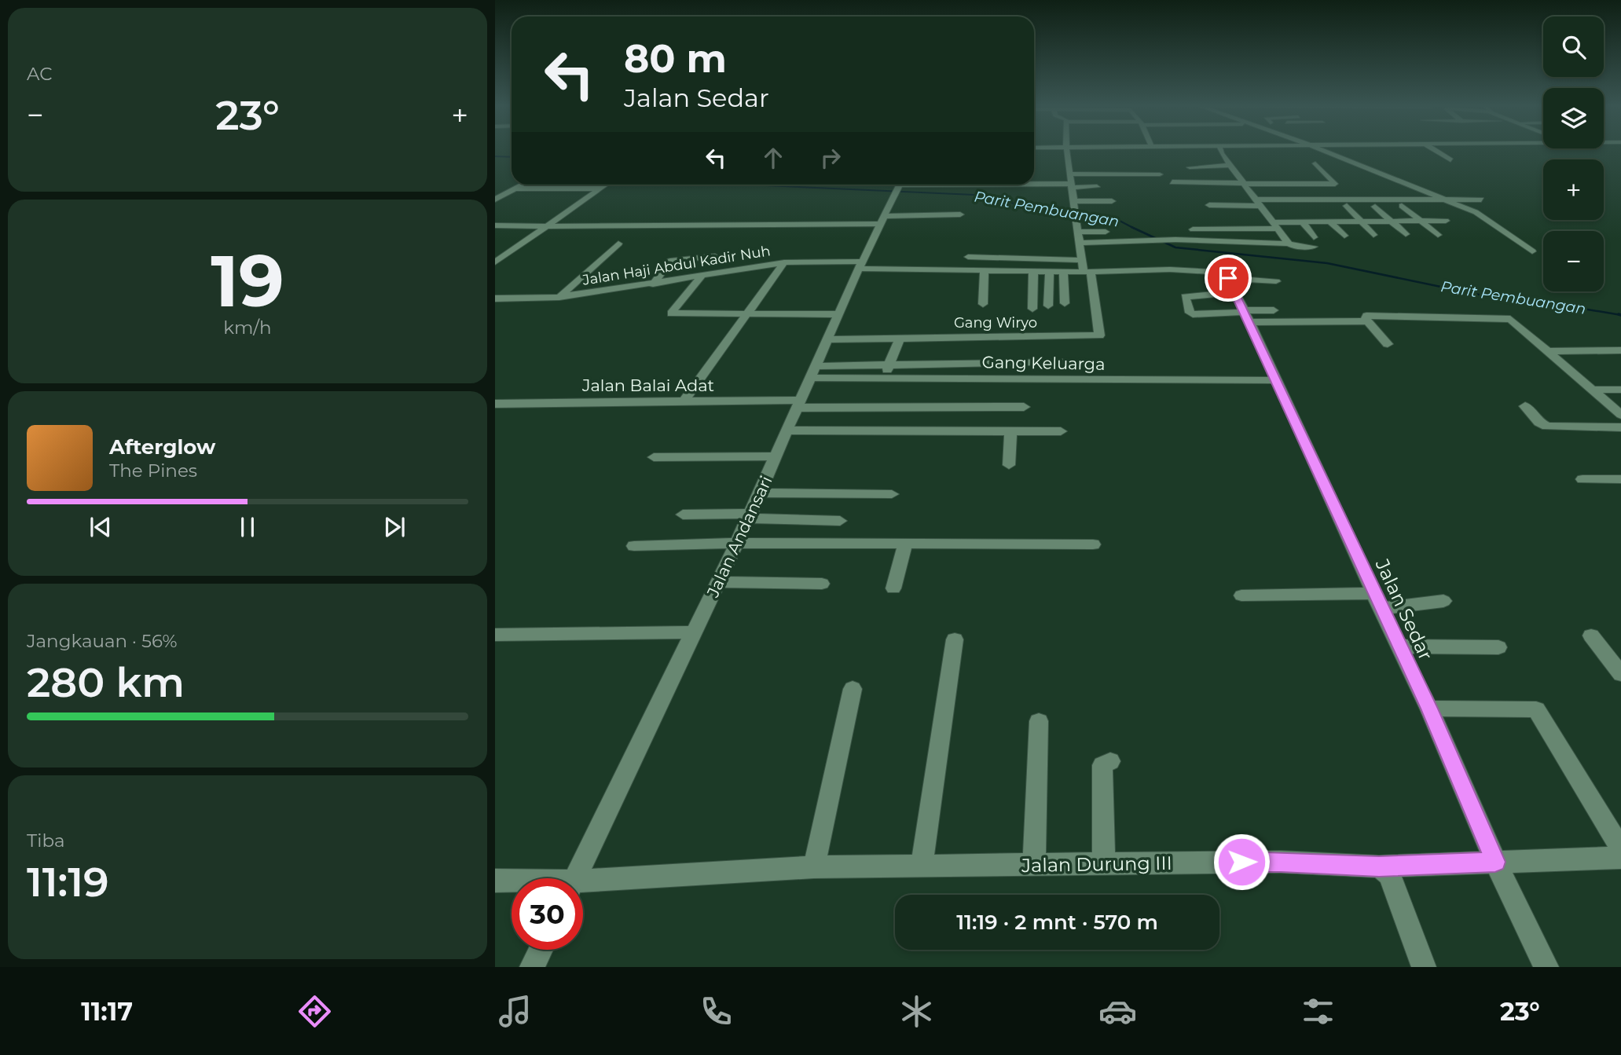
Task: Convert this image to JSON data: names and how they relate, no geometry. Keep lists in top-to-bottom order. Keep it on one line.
{"streets":{"street":["Jalan Haji Abdul Kadir Nuh","Gang Wiryo","Gang Keluarga","Jalan Balai Adat","Jalan Andansari","Jalan Sedar","Jalan Durung III"]},"crossings":[["Jalan Haji Abdul Kadir Nuh","Gang Wiryo"],["Jalan Haji Abdul Kadir Nuh","Jalan Andansari"],["Jalan Haji Abdul Kadir Nuh","Jalan Sedar"],["Gang Wiryo","Jalan Andansari"],["Gang Keluarga","Jalan Andansari"],["Gang Keluarga","Jalan Sedar"],["Jalan Balai Adat","Jalan Andansari"],["Jalan Sedar","Jalan Durung III"]],"water":["Parit Pembuangan"],"page":{"tile":["AC",["19","km/h"],["Jangkauan · 56%","280 km"],["Tiba","11:19"]],"map_buttons":["+","−"],"turn":["80 m","Jalan Sedar"],"heat":["−","23°","+"],"song":["Afterglow","The Pines"],"limit":"30","trip":"11:19 · 2 mnt · 570 m","tabs":["11:17","23°"]}}
